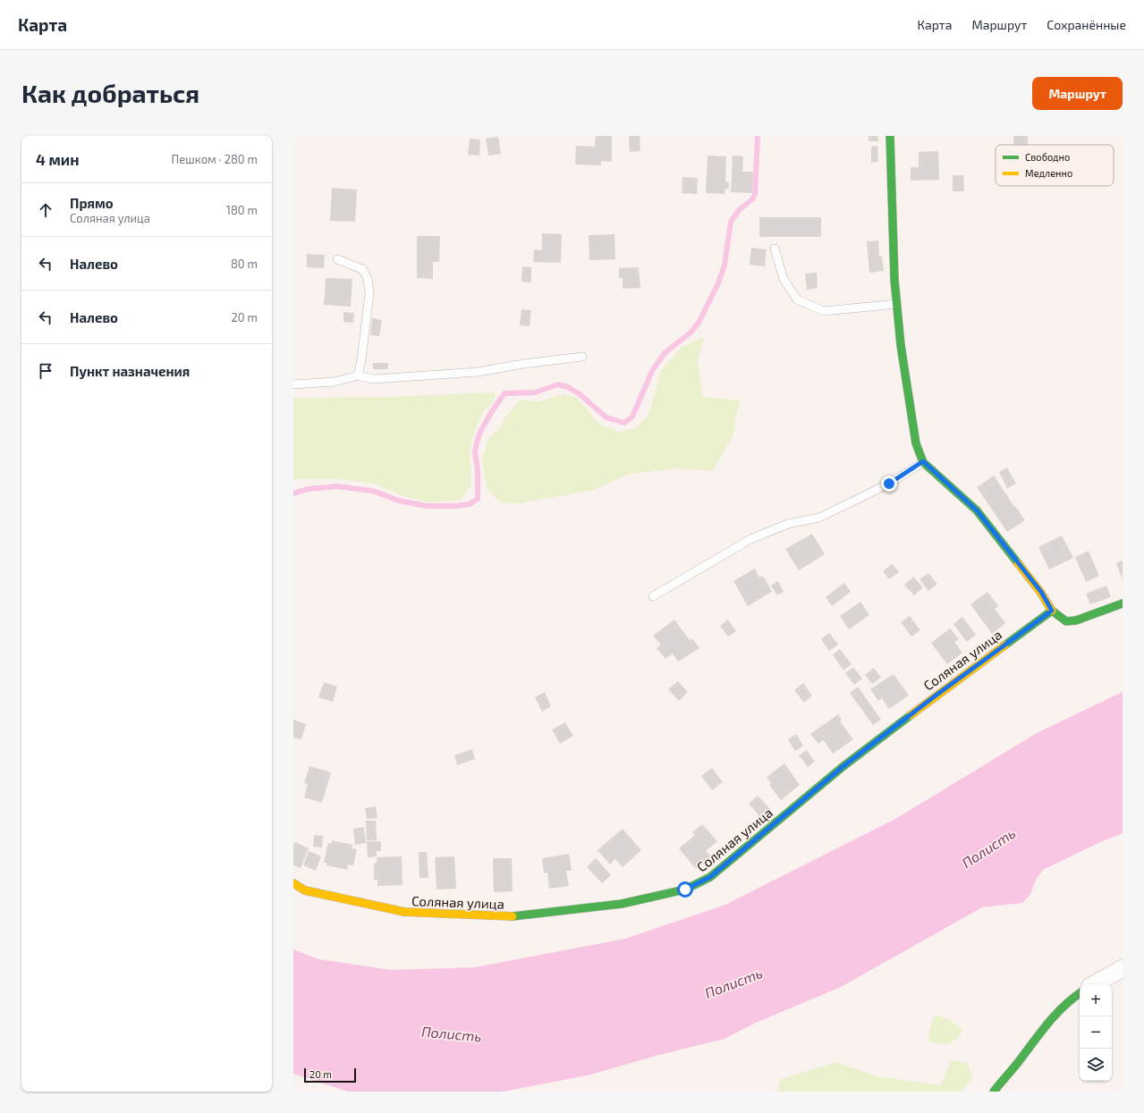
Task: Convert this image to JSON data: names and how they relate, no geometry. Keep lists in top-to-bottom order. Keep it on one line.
{"streets":{"street":["Соляная улица"]},"water":["Полисть"],"legend":["Свободно","Медленно"],"scale_bar":"20 m","page":{"header":"Карта","nav":["Карта","Маршрут","Сохранённые"],"buttons":"Маршрут","title":"Как добраться","heading":["4 мин","Пешком · 280 m"],"list":[["Прямо","Соляная улица","180 m"],["Налево","80 m"],["Налево","20 m"],"Пункт назначения"],"map_buttons":["+","−"],"scale":"20 m"}}
